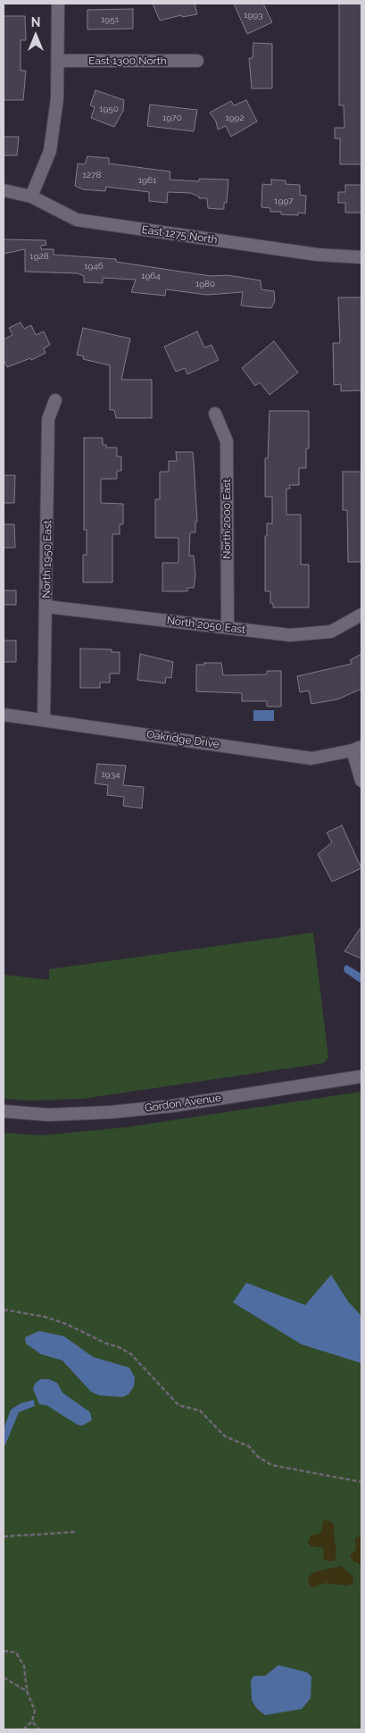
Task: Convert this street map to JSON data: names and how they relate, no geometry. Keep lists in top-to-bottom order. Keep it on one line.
{"streets":{"street":["East 1300 North","East 1275 North","North 2000 East","North 1950 East","North 2050 East","Oakridge Drive","Gordon Avenue"]},"crossings":[["North 2000 East","North 2050 East"],["North 1950 East","North 2050 East"],["North 1950 East","Oakridge Drive"]],"house_numbers":["1993","1951","1950","1970","1992","1278","1961","1997","1928","1946","1964","1980","1934"],"north":"top"}
